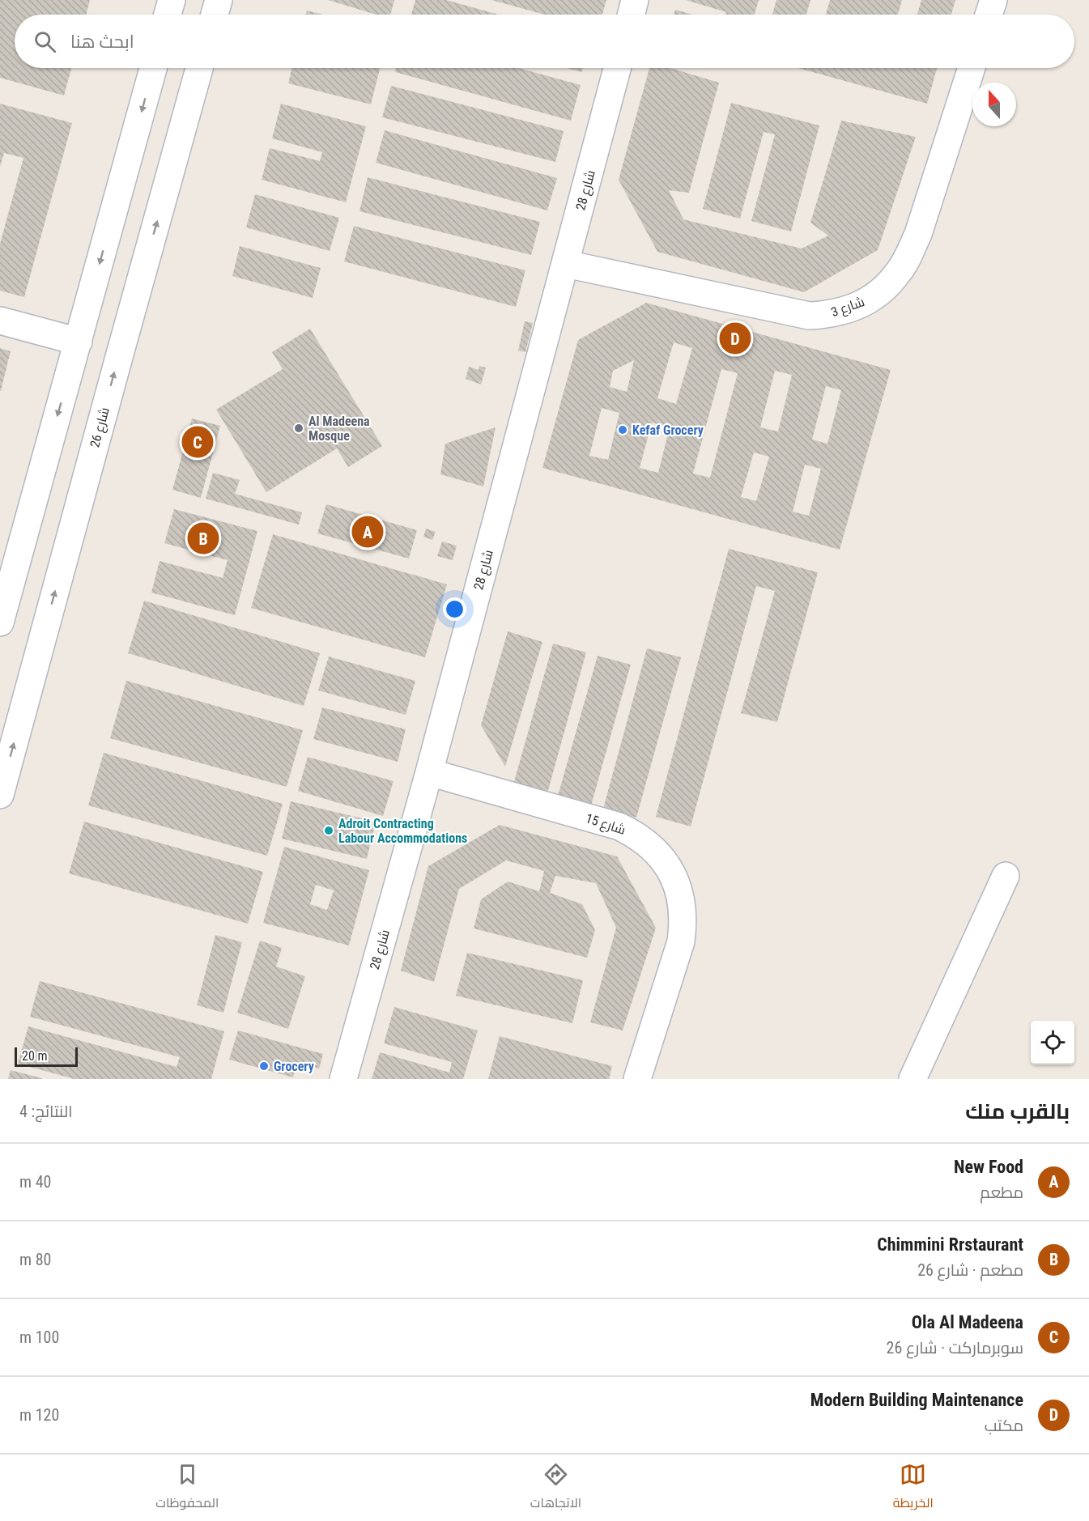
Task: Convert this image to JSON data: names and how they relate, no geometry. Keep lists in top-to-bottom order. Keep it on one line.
{"streets":{"street":["شارع 28","شارع 3","شارع 26","شارع 15"]},"crossings":[["شارع 28","شارع 3"],["شارع 28","شارع 15"]],"places":["Al Madeena Mosque","Kefaf Grocery","Adroit Contracting Labour Accommodations","Grocery"],"scale_bar":"20 m","north":"top","page":{"search":"ابحث هنا","pins":["D","C","A","B"],"scale":"20 m","heading":["بالقرب منك","النتائج: 4"],"list":[{"mark":"A","name":"New Food","note":"مطعم","value":"40 m"},{"mark":"B","name":"Chimmini Rrstaurant","note":"مطعم · شارع 26","value":"80 m"},{"mark":"C","name":"Ola Al Madeena","note":"سوبرماركت · شارع 26","value":"100 m"},{"mark":"D","name":"Modern Building Maintenance","note":"مكتب","value":"120 m"}],"nav":["الخريطة","الاتجاهات","المحفوظات"]}}
